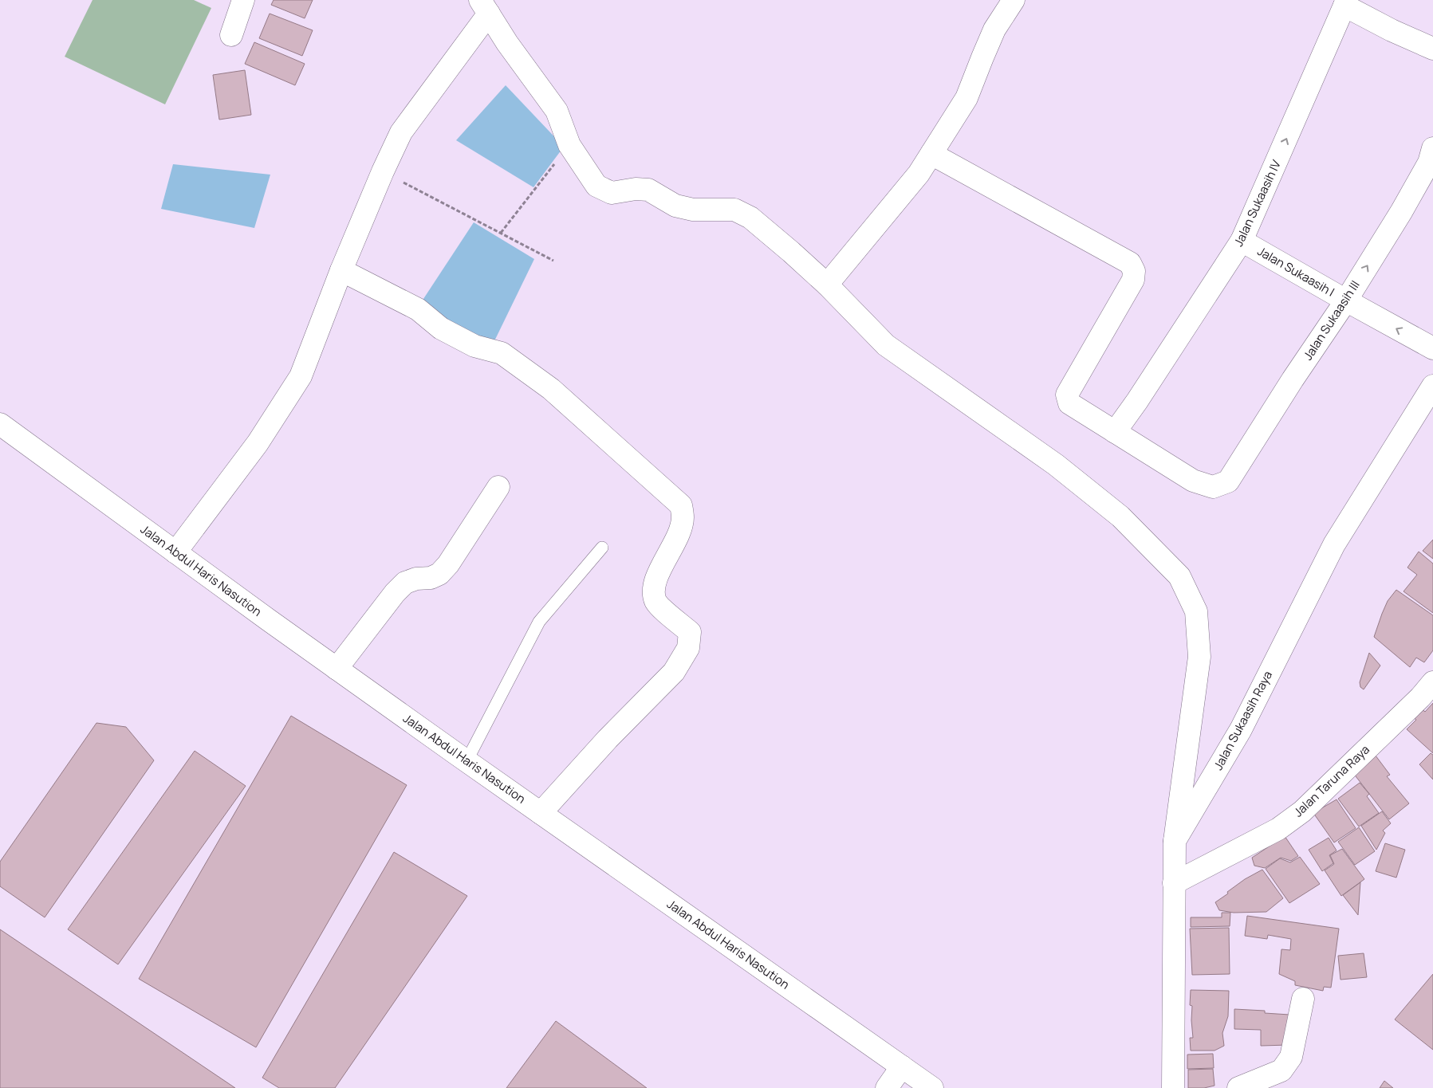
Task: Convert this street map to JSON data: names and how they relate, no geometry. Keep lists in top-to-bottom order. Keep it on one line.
{"streets":{"main road":["Jalan Sukaasih IV","Jalan Sukaasih I","Jalan Sukaasih III","Jalan Abdul Haris Nasution","Jalan Sukaasih Raya","Jalan Taruna Raya"]},"crossings":[["Jalan Sukaasih IV","Jalan Sukaasih I"],["Jalan Sukaasih IV","Jalan Sukaasih III"],["Jalan Sukaasih I","Jalan Sukaasih III"],["Jalan Sukaasih Raya","Jalan Taruna Raya"]],"one_way":["Jalan Sukaasih IV","Jalan Sukaasih I"]}
